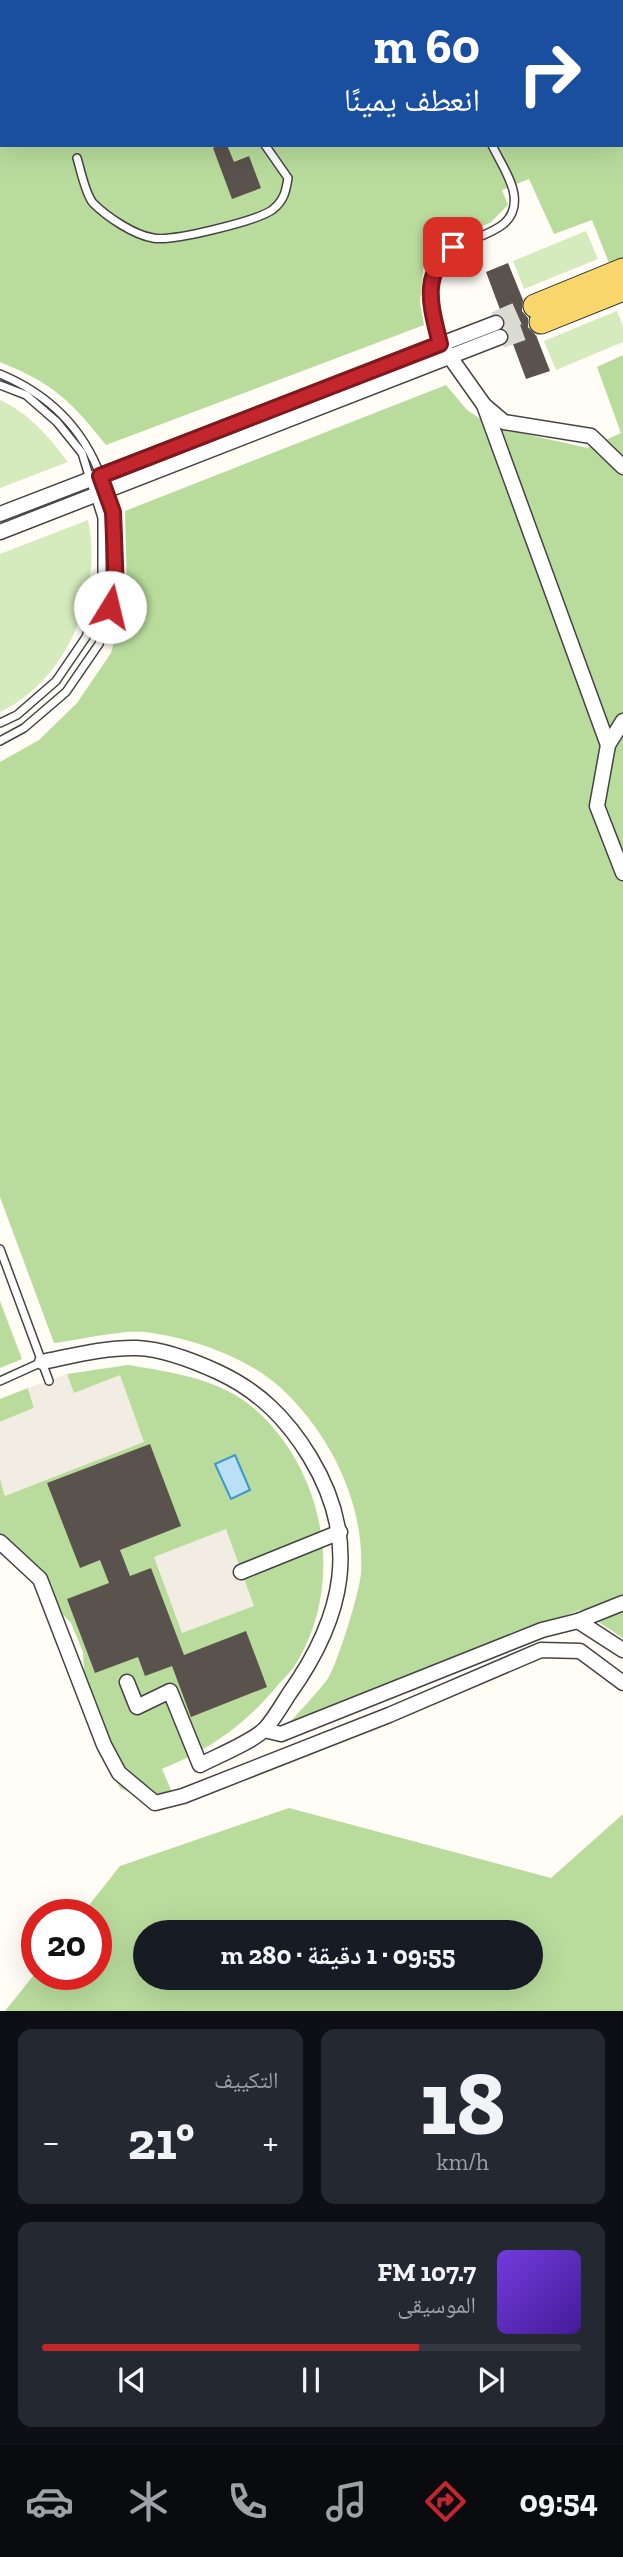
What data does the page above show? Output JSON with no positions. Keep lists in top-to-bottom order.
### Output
{
  "page": {
    "turn": ["60 m", "انعطف يمينًا"],
    "limit": "20",
    "trip": "09:55 · 1 دقيقة · 280 m",
    "tile": [
      ["18", "km/h"],
      "التكييف"
    ],
    "heat": ["−", "21°", "+"],
    "song": ["107.7 FM", "الموسيقى"],
    "tabs": "09:54"
  }
}
